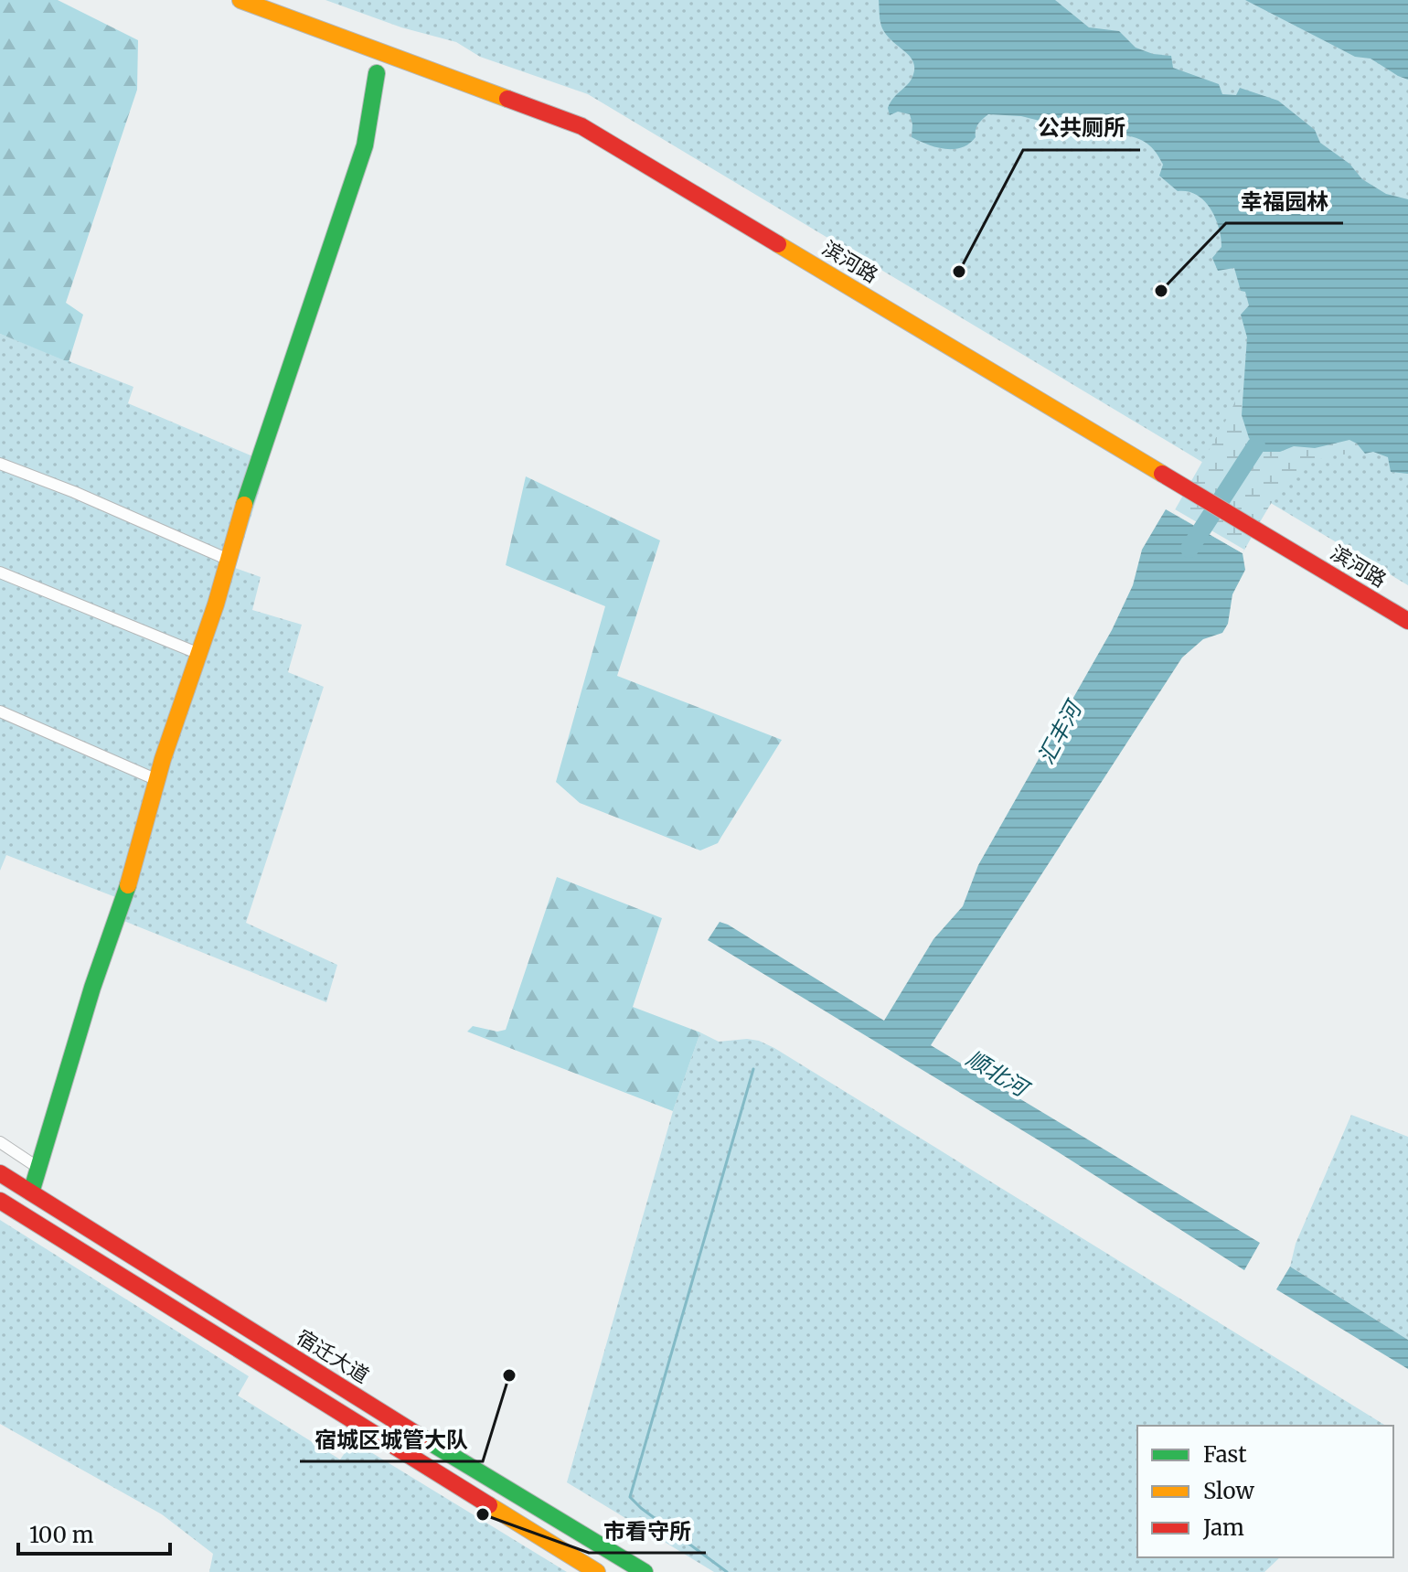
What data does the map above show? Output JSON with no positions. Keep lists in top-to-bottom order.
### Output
{
  "streets": {
    "main road": ["滨河路", "宿迁大道"]
  },
  "water": ["汇丰河", "顺北河"],
  "places": [
    "公共厕所",
    "幸福园林",
    "宿城区城管大队",
    "市看守所"
  ],
  "legend": ["Fast", "Slow", "Jam"],
  "scale_bar": "100 m"
}
